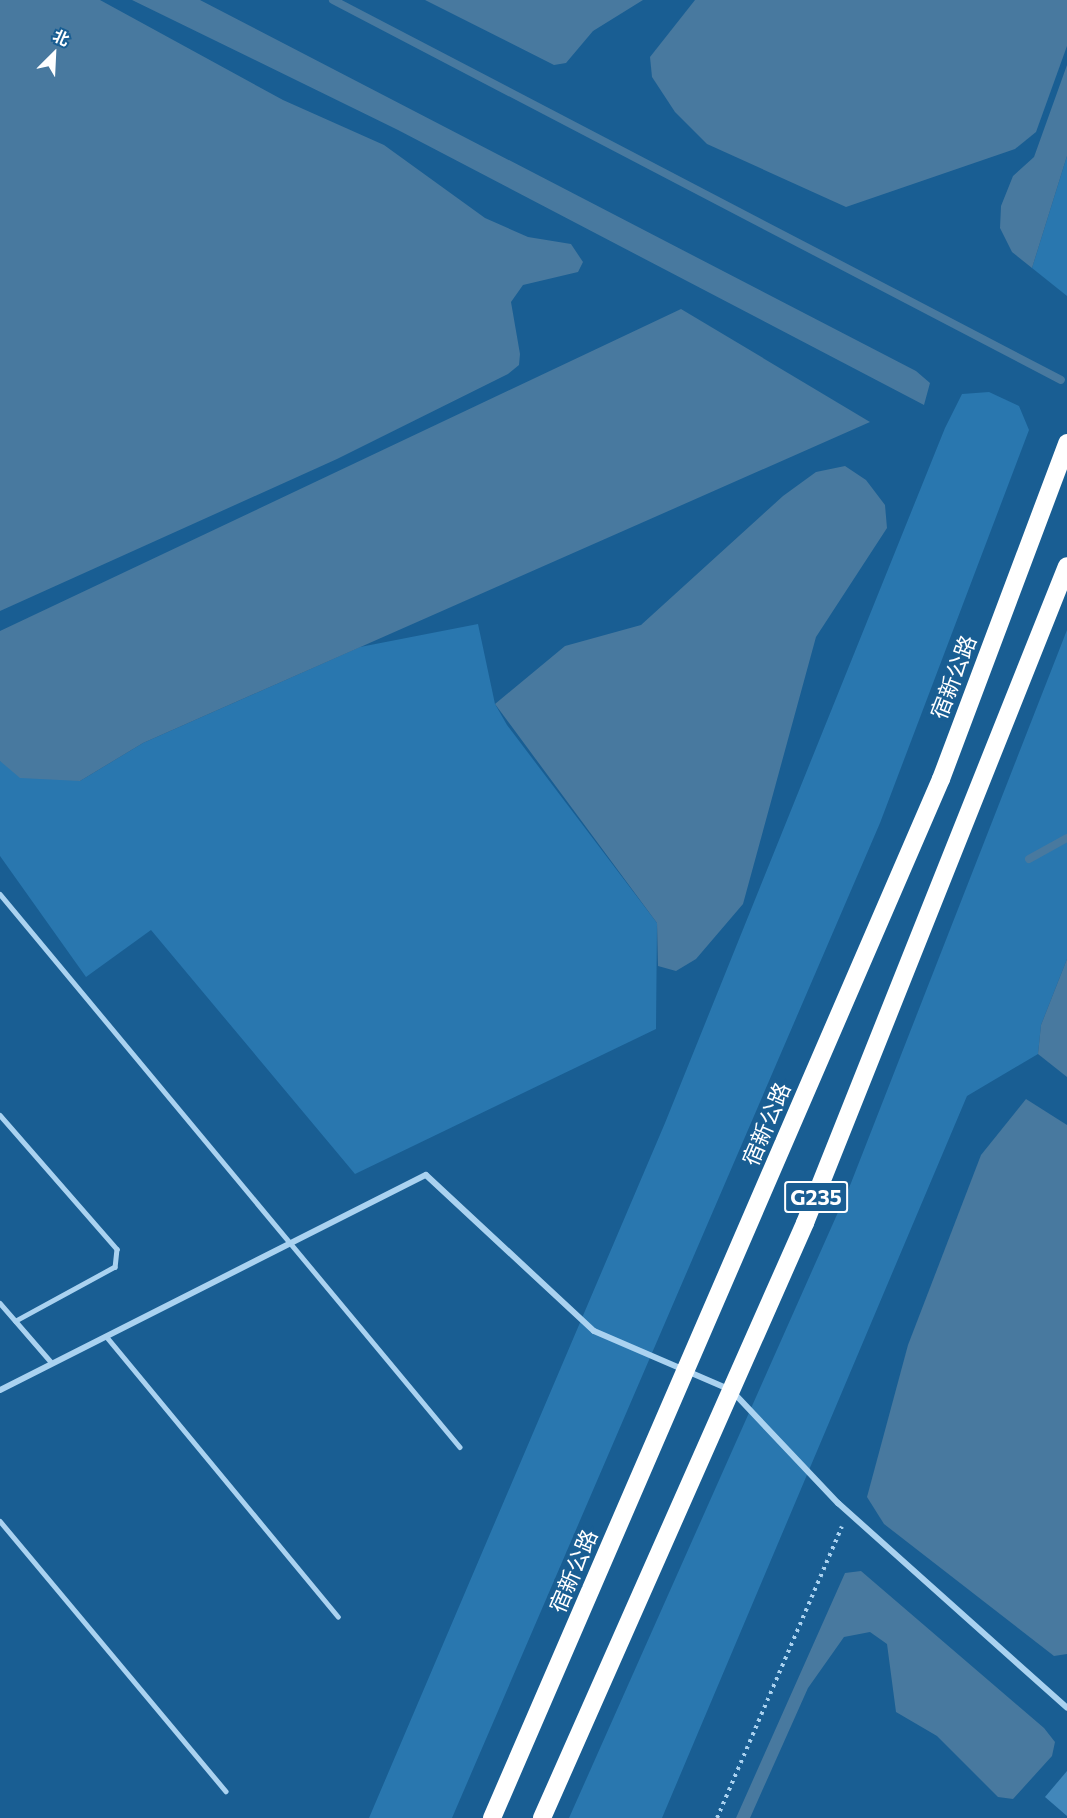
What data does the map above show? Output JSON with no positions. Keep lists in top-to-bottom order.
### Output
{
  "streets": {
    "highway": ["宿新公路", "G235"]
  },
  "north": "top right"
}
